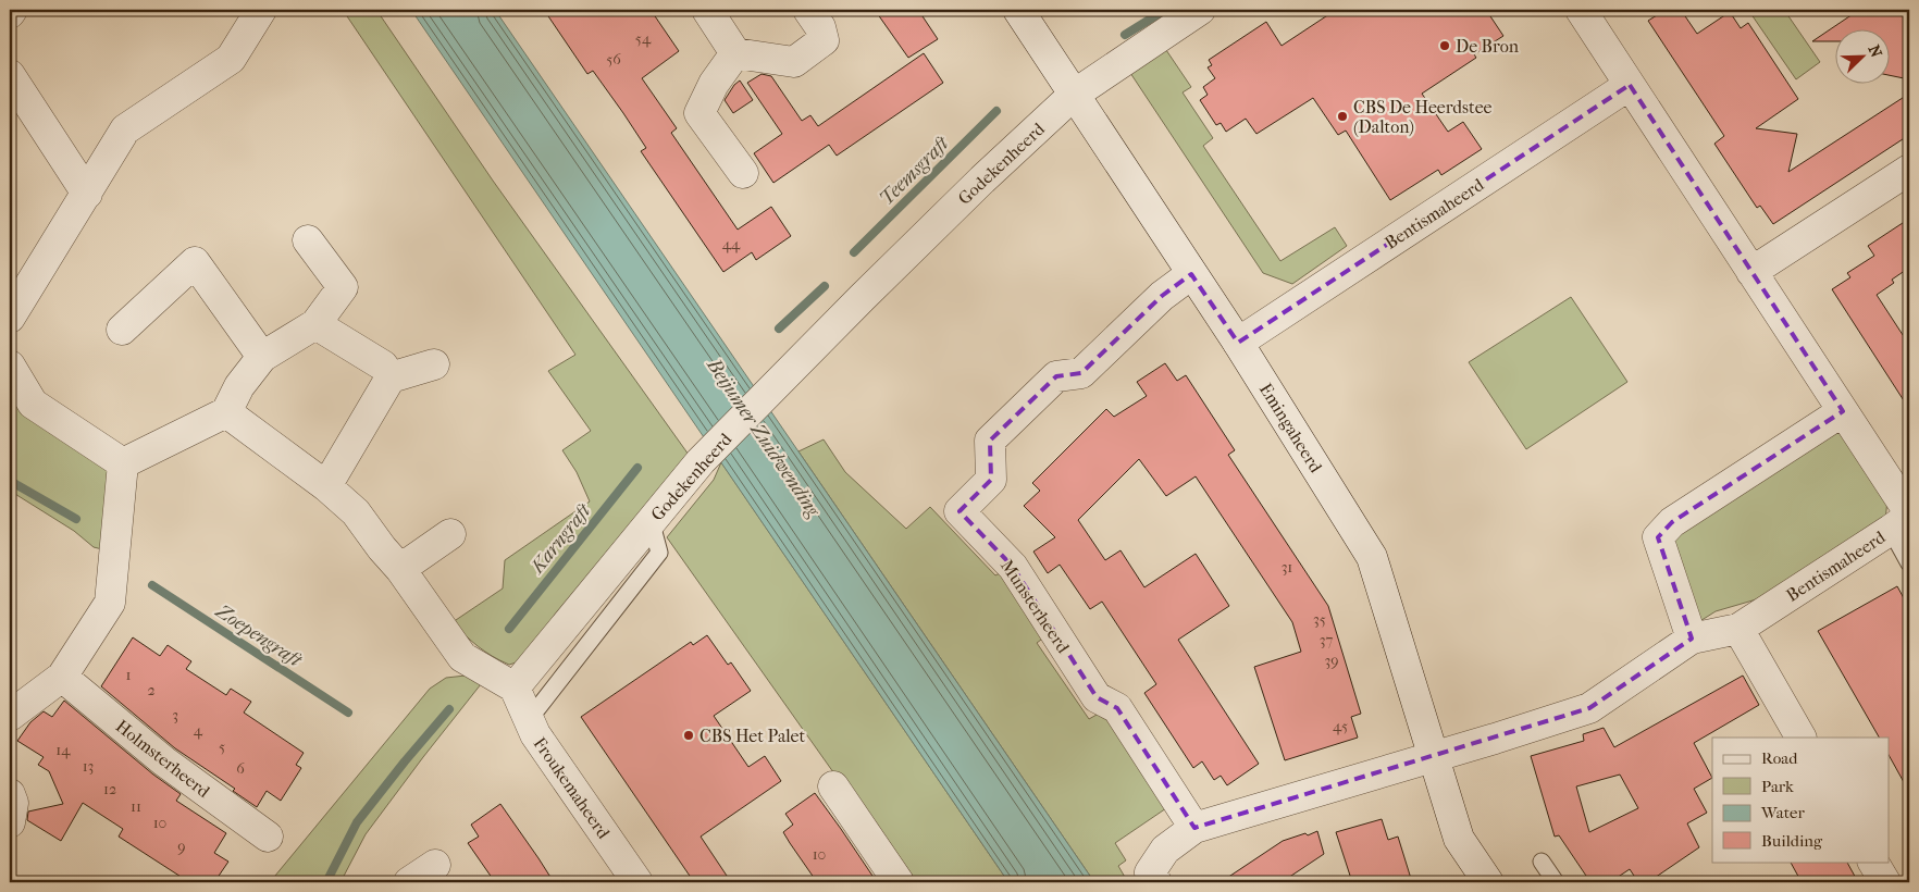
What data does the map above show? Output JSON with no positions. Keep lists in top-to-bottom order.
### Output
{
  "streets": {
    "street": [
      "Godekenheerd",
      "Bentismaheerd",
      "Emingaheerd",
      "Munsterheerd",
      "Holmsterheerd",
      "Froukemaheerd"
    ]
  },
  "crossings": [
    ["Godekenheerd", "Emingaheerd"],
    ["Godekenheerd", "Froukemaheerd"],
    ["Bentismaheerd", "Emingaheerd"],
    ["Emingaheerd", "Munsterheerd"]
  ],
  "water": [
    "Teemsgraft",
    "Beijumer Zuidwending",
    "Karngraft",
    "Zoepengraft"
  ],
  "places": ["De Bron", "CBS De Heerdstee (Dalton)", "CBS Het Palet"],
  "house_numbers": [
    "54",
    "56",
    "44",
    "31",
    "35",
    "37",
    "39",
    "1",
    "2",
    "3",
    "45",
    "4",
    "5",
    "14",
    "13",
    "6",
    "12",
    "11",
    "10",
    "9",
    "10"
  ],
  "legend": [
    "Road",
    "Park",
    "Water",
    "Building"
  ],
  "north": "top right"
}
